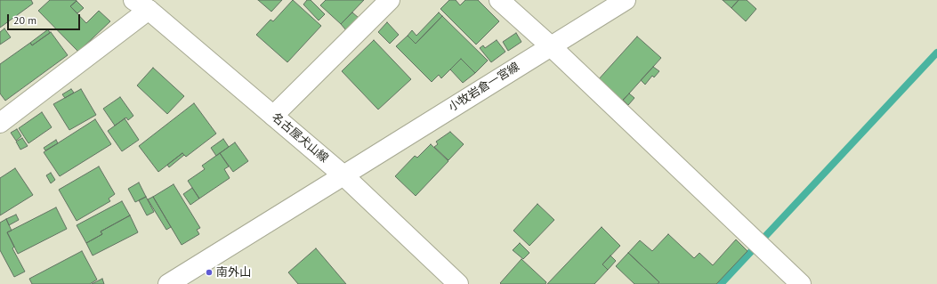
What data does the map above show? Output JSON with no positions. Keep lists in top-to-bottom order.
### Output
{
  "streets": {
    "street": ["小牧岩倉一宮線", "名古屋犬山線"]
  },
  "crossings": [
    ["小牧岩倉一宮線", "名古屋犬山線"]
  ],
  "places": ["南外山"],
  "scale_bar": "20 m"
}
